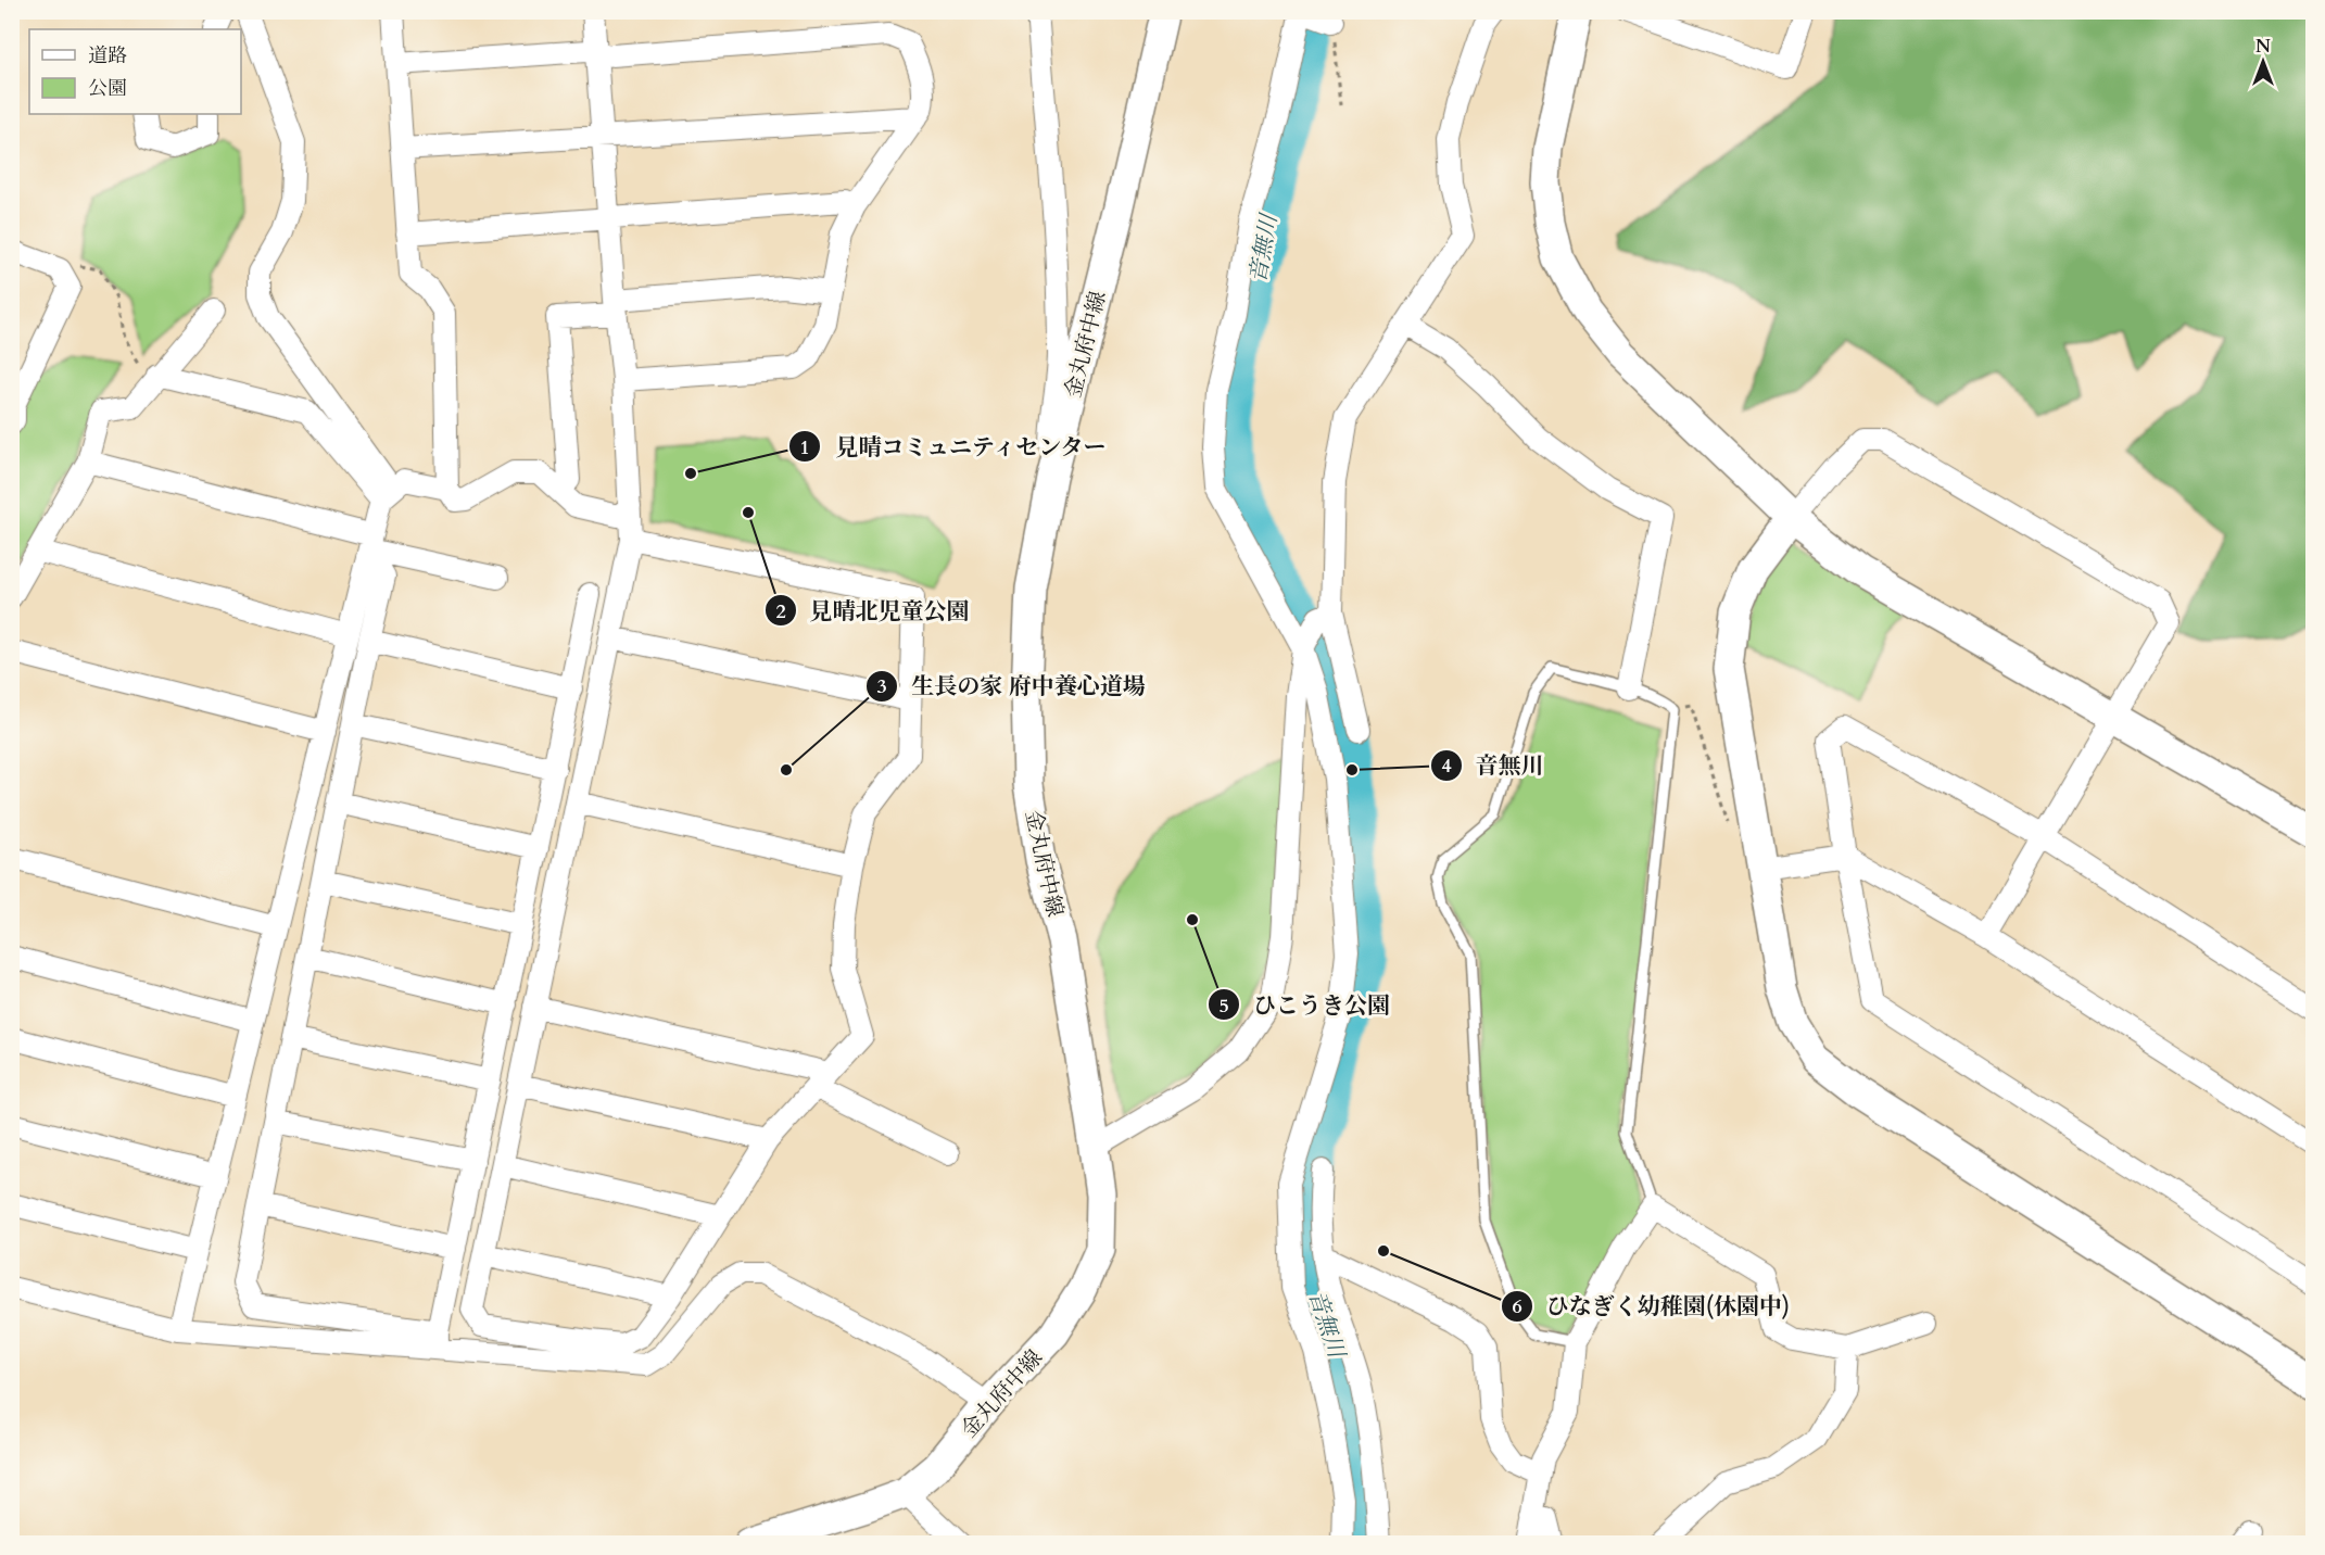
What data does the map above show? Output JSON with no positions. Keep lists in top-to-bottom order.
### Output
{
  "streets": {
    "street": ["金丸府中線"]
  },
  "water": ["音無川"],
  "places": [
    "見晴コミュニティセンター",
    "見晴北児童公園",
    "生長の家 府中養心道場",
    "音無川",
    "ひこうき公園",
    "ひなぎく幼稚園(休園中)"
  ],
  "legend": ["道路", "公園"],
  "north": "top"
}
